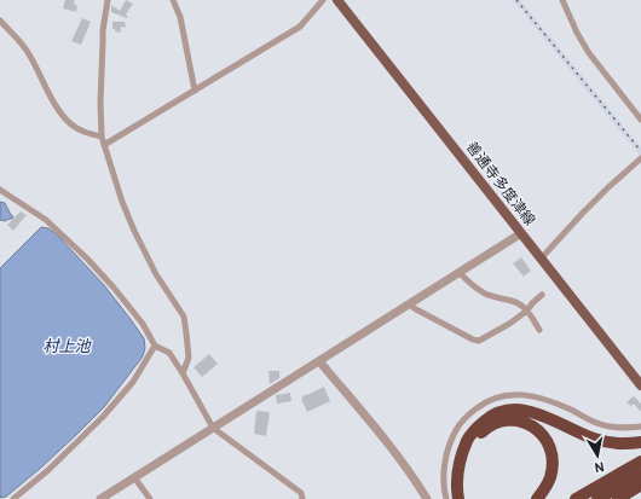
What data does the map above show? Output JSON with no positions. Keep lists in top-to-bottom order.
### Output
{
  "streets": {
    "main road": ["善通寺多度津線"]
  },
  "water": ["村上池"],
  "north": "bottom"
}
